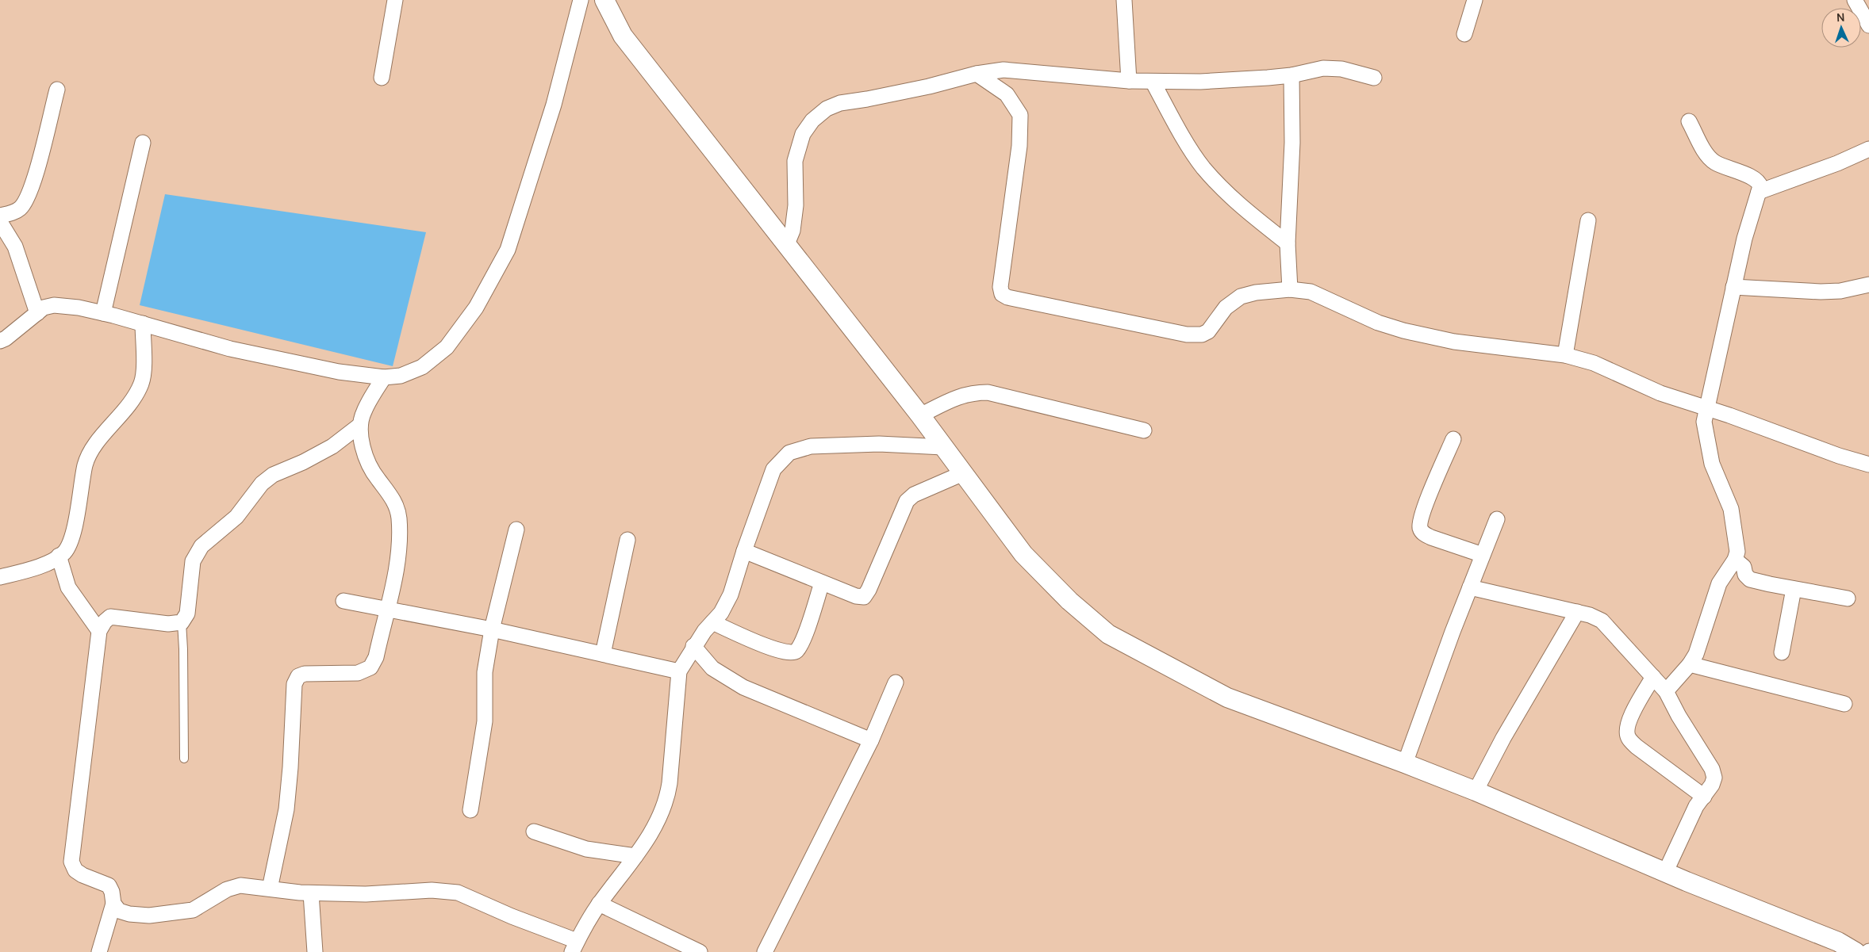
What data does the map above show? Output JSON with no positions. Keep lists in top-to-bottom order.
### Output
{
  "north": "top"
}
